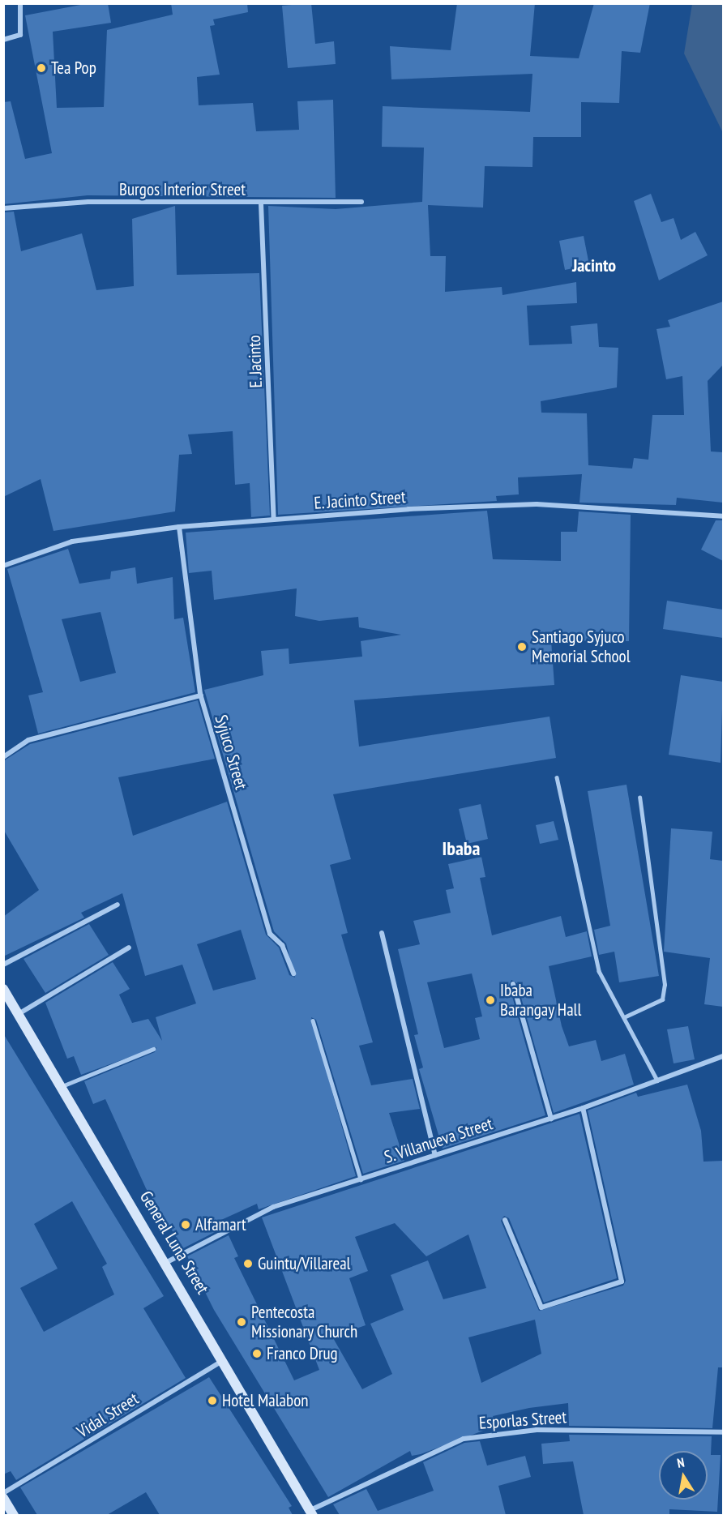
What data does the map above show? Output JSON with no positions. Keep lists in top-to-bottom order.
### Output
{
  "streets": {
    "main road": ["General Luna Street"],
    "street": [
      "Burgos Interior Street",
      "E. Jacinto",
      "E. Jacinto Street",
      "Syjuco Street",
      "S. Villanueva Street",
      "Vidal Street",
      "Esporlas Street"
    ]
  },
  "crossings": [
    ["Burgos Interior Street", "E. Jacinto"],
    ["E. Jacinto", "E. Jacinto Street"],
    ["E. Jacinto Street", "Syjuco Street"],
    ["S. Villanueva Street", "General Luna Street"],
    ["General Luna Street", "Vidal Street"],
    ["General Luna Street", "Esporlas Street"]
  ],
  "districts": ["Jacinto", "Ibaba"],
  "places": [
    "Tea Pop",
    "Santiago Syjuco Memorial School",
    "Ibaba Barangay Hall",
    "Alfamart",
    "Guintu/Villareal",
    "Pentecosta Missionary Church",
    "Franco Drug",
    "Hotel Malabon"
  ],
  "north": "top"
}
